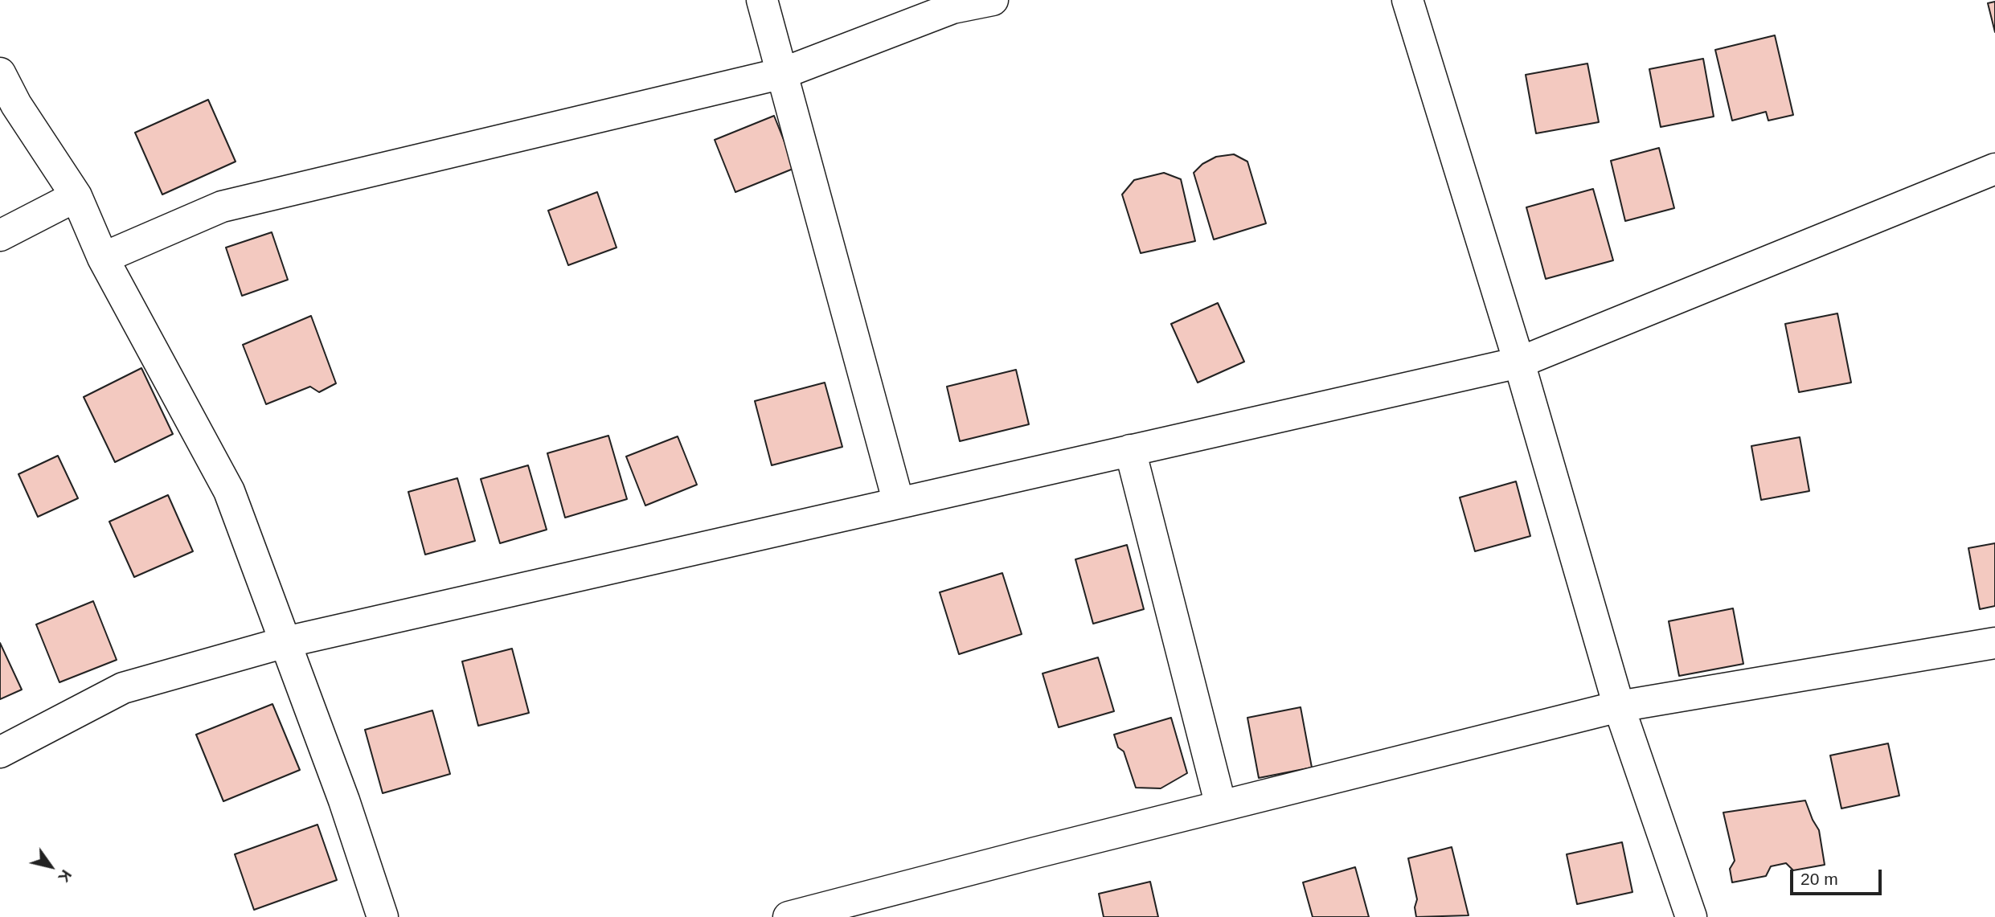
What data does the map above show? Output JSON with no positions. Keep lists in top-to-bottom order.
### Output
{
  "scale_bar": "20 m",
  "north": "bottom right"
}
